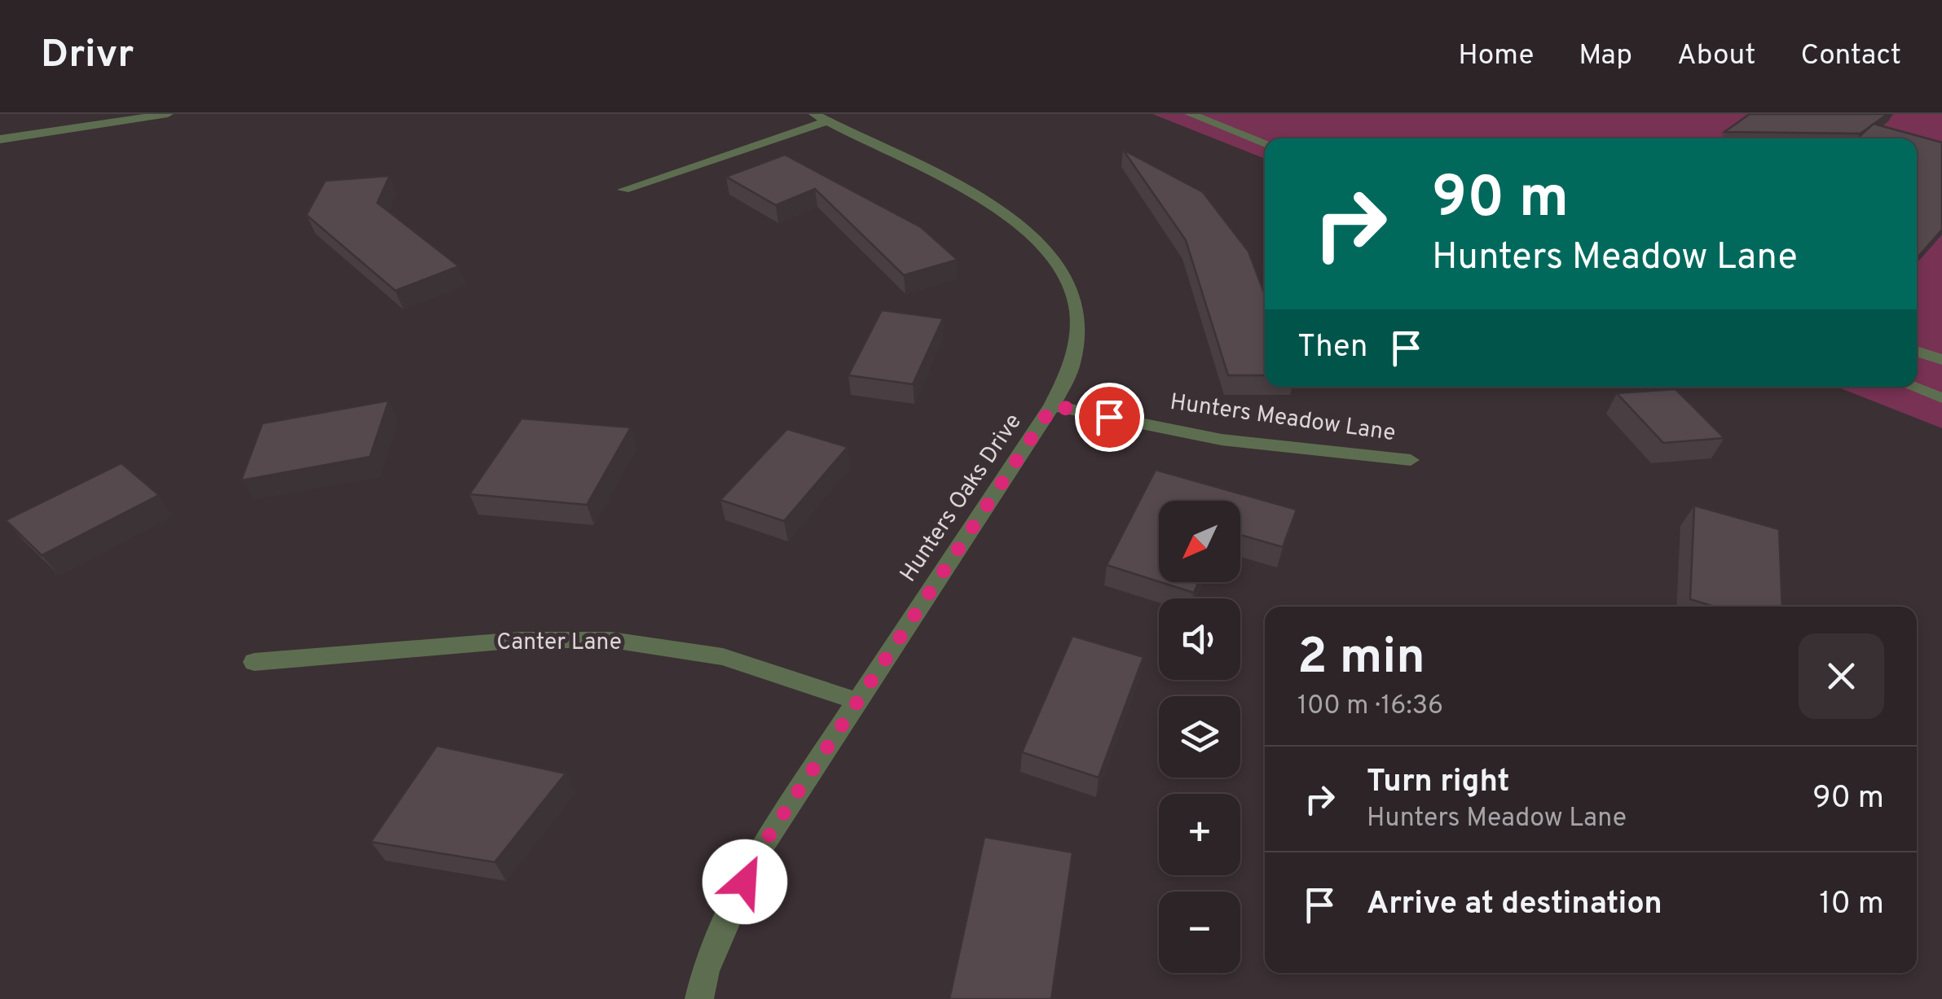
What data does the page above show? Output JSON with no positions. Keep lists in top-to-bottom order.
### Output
{
  "streets": {
    "street": ["Hunters Meadow Lane", "Hunters Oaks Drive", "Canter Lane"]
  },
  "crossings": [
    ["Hunters Meadow Lane", "Hunters Oaks Drive"],
    ["Hunters Oaks Drive", "Canter Lane"]
  ],
  "north": "bottom left",
  "page": {
    "header": "Drivr",
    "nav": [
      "Home",
      "Map",
      "About",
      "Contact"
    ],
    "turn": ["90 m", "Hunters Meadow Lane"],
    "then": "Then",
    "map_buttons": ["+", "−"],
    "heading": ["2 min", "100 m · 16:36"],
    "list": [
      {
        "name": "Turn right",
        "note": "Hunters Meadow Lane",
        "value": "90 m"
      },
      {
        "name": "Arrive at destination",
        "value": "10 m"
      }
    ]
  }
}
